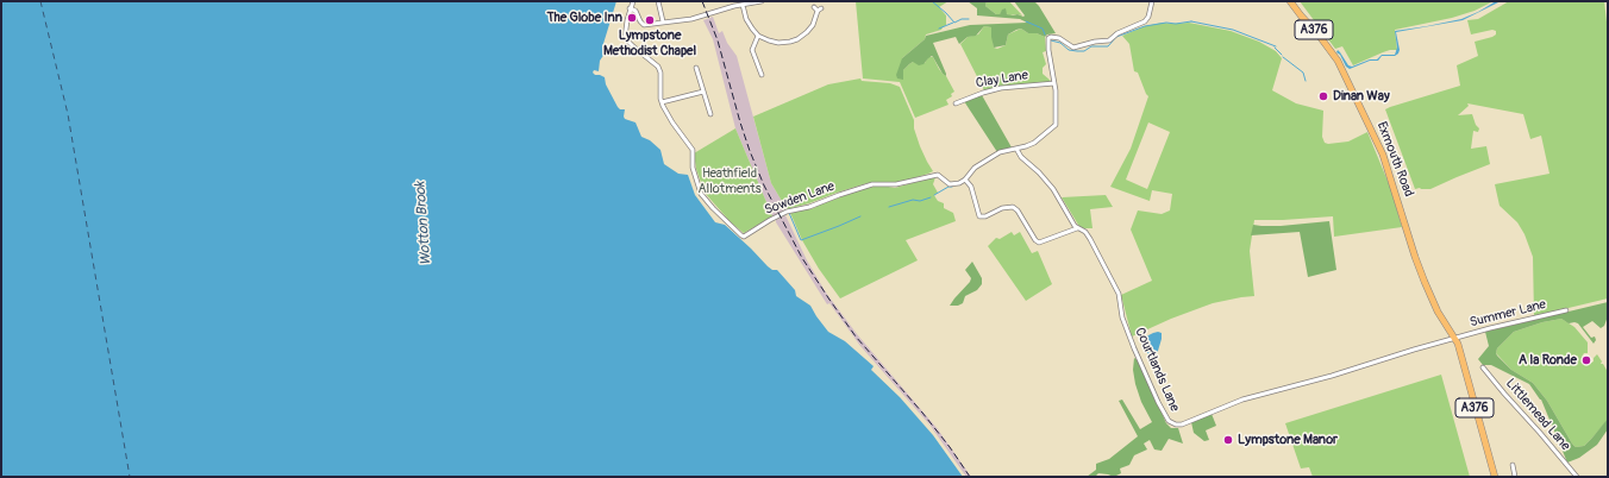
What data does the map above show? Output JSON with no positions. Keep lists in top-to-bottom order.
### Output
{
  "streets": {
    "highway": ["A376", "Exmouth Road"],
    "street": [
      "Clay Lane",
      "Sowden Lane",
      "Summer Lane",
      "Courtlands Lane",
      "Littlemead Lane"
    ]
  },
  "crossings": [
    ["A376", "Exmouth Road"],
    ["A376", "Summer Lane"],
    ["A376", "Courtlands Lane"],
    ["Exmouth Road", "Summer Lane"],
    ["Exmouth Road", "Courtlands Lane"],
    ["Summer Lane", "Courtlands Lane"]
  ],
  "water": ["Wotton Brook"],
  "parks": ["Heathfield Allotments"],
  "places": [
    "The Globe Inn",
    "Lympstone Methodist Chapel",
    "Dinan Way",
    "A la Ronde",
    "Lympstone Manor"
  ]
}
